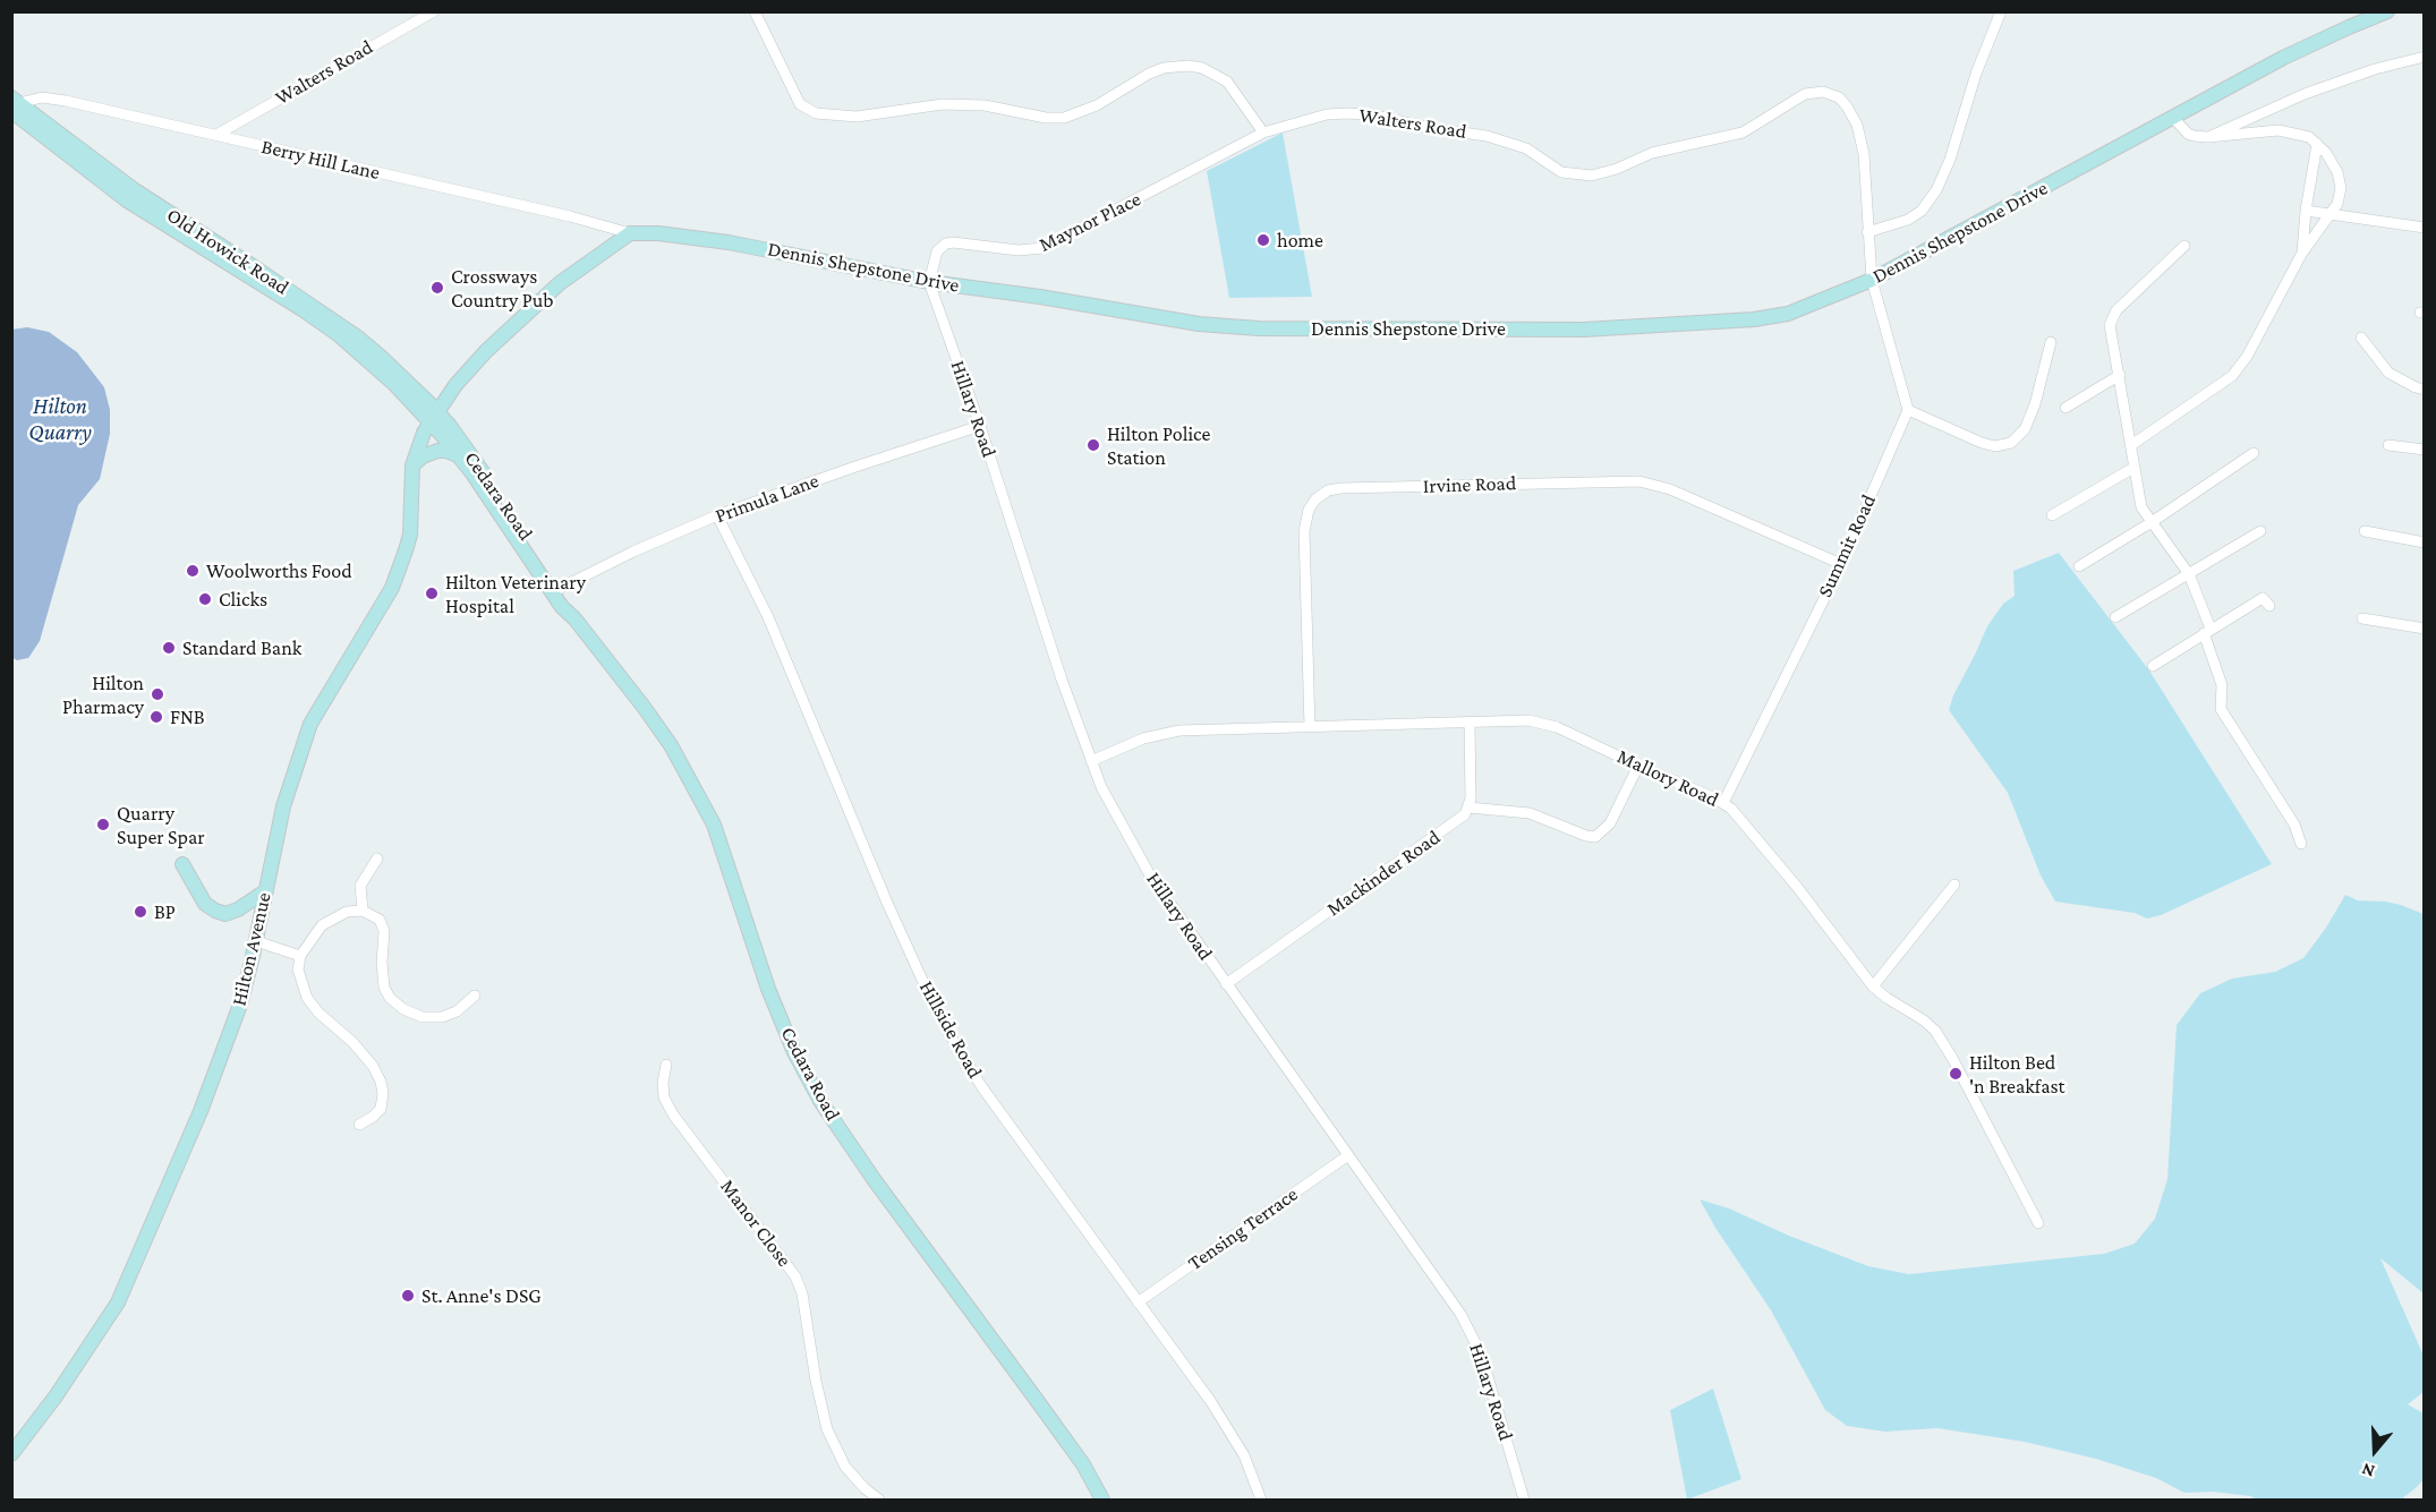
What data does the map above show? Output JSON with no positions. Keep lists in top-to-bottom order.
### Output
{
  "streets": {
    "street": [
      "Walters Road",
      "Berry Hill Lane",
      "Maynor Place",
      "Dennis Shepstone Drive",
      "Old Howick Road",
      "Hillary Road",
      "Irvine Road",
      "Cedara Road",
      "Primula Lane",
      "Summit Road",
      "Mallory Road",
      "Mackinder Road",
      "Hilton Avenue",
      "Hillside Road",
      "Manor Close",
      "Tensing Terrace"
    ]
  },
  "crossings": [
    ["Walters Road", "Berry Hill Lane"],
    ["Walters Road", "Maynor Place"],
    ["Walters Road", "Dennis Shepstone Drive"],
    ["Berry Hill Lane", "Dennis Shepstone Drive"],
    ["Berry Hill Lane", "Old Howick Road"],
    ["Maynor Place", "Dennis Shepstone Drive"],
    ["Maynor Place", "Hillary Road"],
    ["Dennis Shepstone Drive", "Hillary Road"],
    ["Old Howick Road", "Cedara Road"],
    ["Old Howick Road", "Hilton Avenue"],
    ["Hillary Road", "Primula Lane"],
    ["Hillary Road", "Mallory Road"],
    ["Hillary Road", "Mackinder Road"],
    ["Hillary Road", "Tensing Terrace"],
    ["Irvine Road", "Summit Road"],
    ["Irvine Road", "Mallory Road"],
    ["Cedara Road", "Primula Lane"],
    ["Cedara Road", "Hilton Avenue"],
    ["Primula Lane", "Hillside Road"],
    ["Summit Road", "Mallory Road"],
    ["Hillside Road", "Tensing Terrace"]
  ],
  "water": ["Hilton Quarry"],
  "places": [
    "home",
    "Crossways Country Pub",
    "Hilton Police Station",
    "Woolworths Food",
    "Hilton Veterinary Hospital",
    "Clicks",
    "Standard Bank",
    "Hilton Pharmacy",
    "FNB",
    "Quarry Super Spar",
    "BP",
    "Hilton Bed 'n Breakfast",
    "St. Anne's DSG"
  ],
  "north": "bottom"
}
